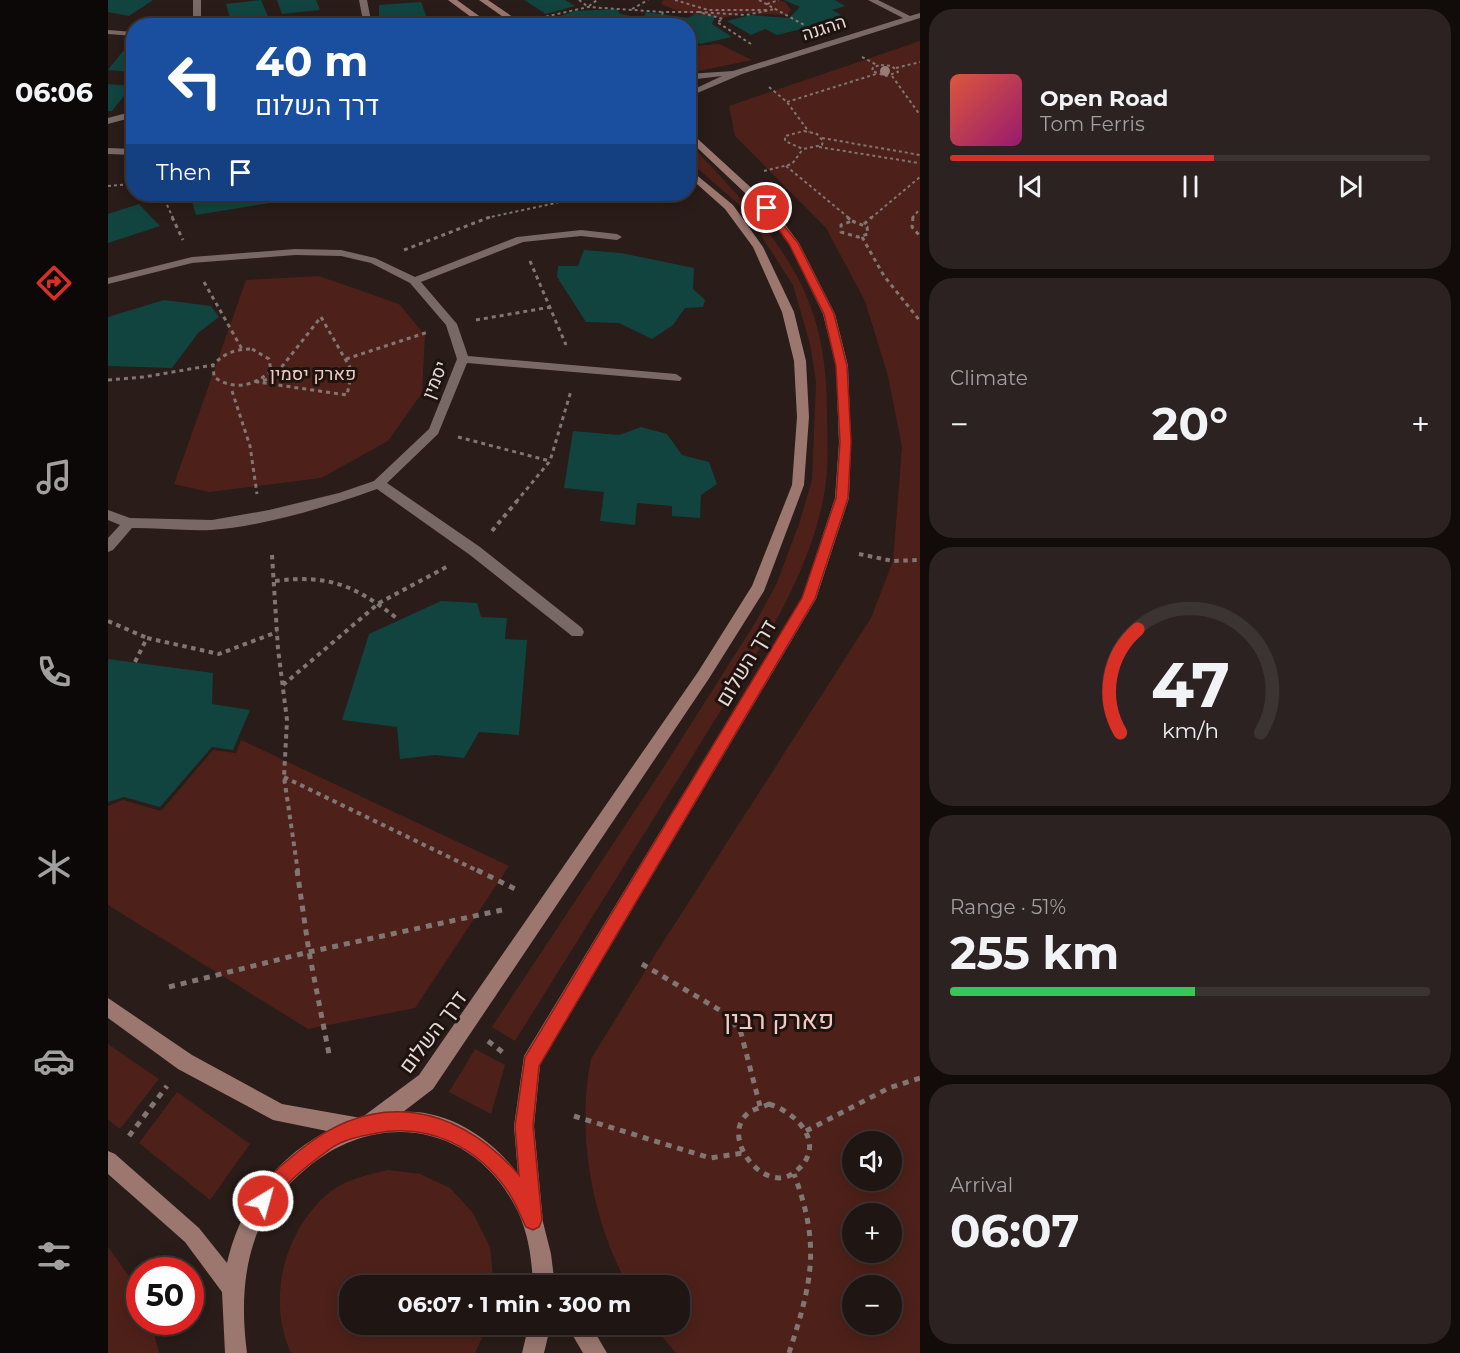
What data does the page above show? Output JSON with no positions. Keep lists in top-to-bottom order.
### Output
{
  "streets": {
    "street": ["ההגנה", "יסמין", "דרך השלום"]
  },
  "parks": ["פארק יסמין", "פארק רבין"],
  "page": {
    "tabs": "06:06",
    "turn": ["40 m", "דרך השלום"],
    "song": ["Open Road", "Tom Ferris"],
    "then": "Then",
    "tile": [
      "Climate",
      ["Range · 51%", "255 km"],
      ["Arrival", "06:07"]
    ],
    "heat": ["−", "20°", "+"],
    "map_buttons": ["+", "−"],
    "limit": "50",
    "trip": "06:07 · 1 min · 300 m",
    "gauge": ["47", "km/h"]
  }
}
